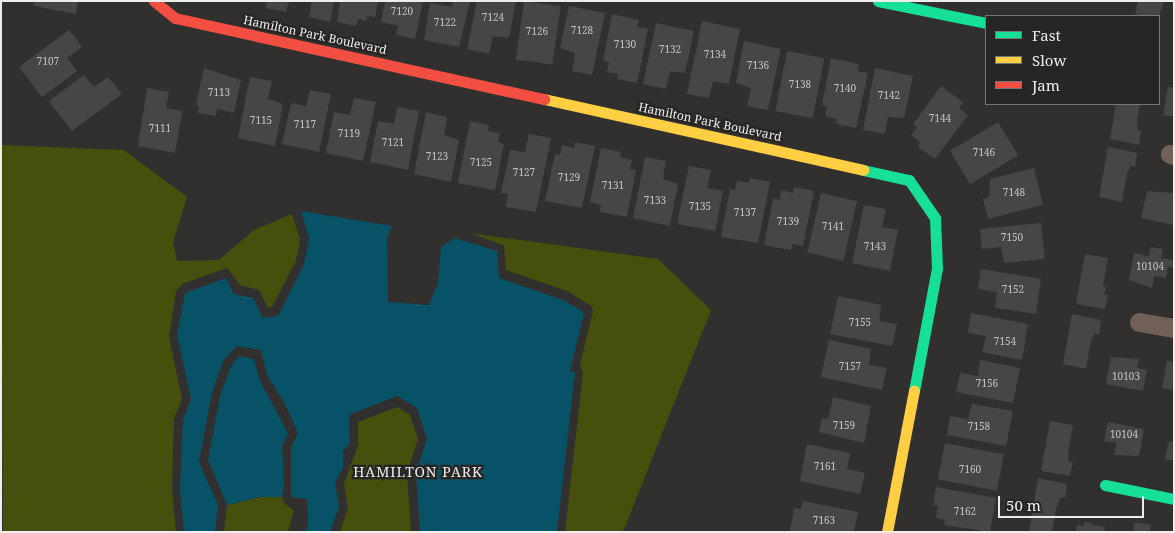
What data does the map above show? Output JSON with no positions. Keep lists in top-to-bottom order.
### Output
{
  "streets": {
    "street": ["Hamilton Park Boulevard"]
  },
  "districts": ["HAMILTON PARK"],
  "house_numbers": [
    "7120",
    "7124",
    "7122",
    "7128",
    "7126",
    "7130",
    "7132",
    "7134",
    "7107",
    "7136",
    "7138",
    "7140",
    "7113",
    "7142",
    "7144",
    "7115",
    "7117",
    "7111",
    "7119",
    "7121",
    "7146",
    "7123",
    "7125",
    "7127",
    "7129",
    "7131",
    "7148",
    "7133",
    "7135",
    "7137",
    "7139",
    "7141",
    "7150",
    "7143",
    "10104",
    "7152",
    "7155",
    "7154",
    "7157",
    "10103",
    "7156",
    "7159",
    "7158",
    "10104",
    "7161",
    "7160",
    "7162",
    "7163"
  ],
  "legend": ["Fast", "Slow", "Jam"],
  "scale_bar": "50 m"
}
